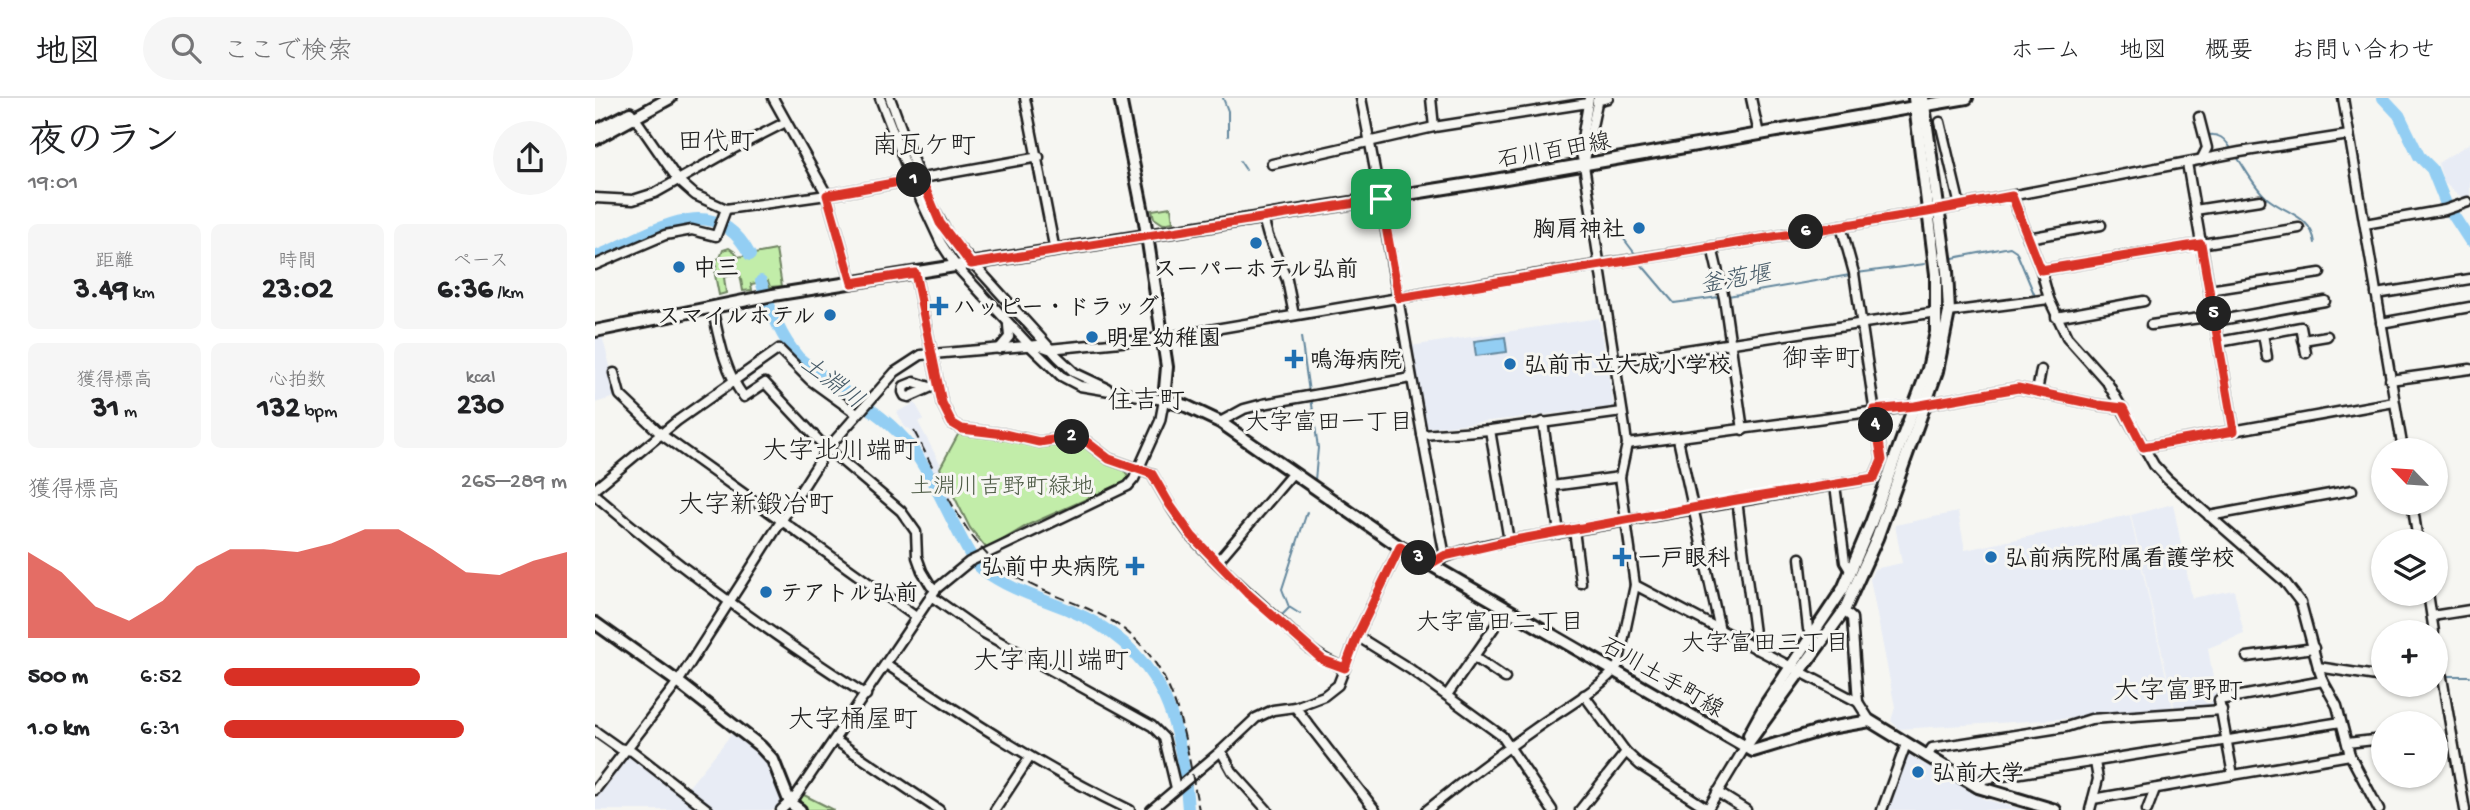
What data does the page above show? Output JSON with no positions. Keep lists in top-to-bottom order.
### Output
{
  "streets": {
    "main road": ["石川百田線", "石川土手町線"]
  },
  "districts": [
    "田代町",
    "南瓦ケ町",
    "御幸町",
    "住吉町",
    "大字富田一丁目",
    "大字北川端町",
    "大字新鍛冶町",
    "大字富田二丁目",
    "大字富田三丁目",
    "大字南川端町",
    "大字富野町",
    "大字桶屋町"
  ],
  "water": ["釜萢堰", "土淵川"],
  "parks": ["土淵川吉野町緑地"],
  "places": {
    "other": [
      "胸肩神社",
      "スーパーホテル弘前",
      "中三",
      "スマイルホテル",
      "明星幼稚園",
      "弘前市立大成小学校",
      "弘前病院附属看護学校",
      "テアトル弘前",
      "弘前大学"
    ],
    "health": [
      "ハッピー・ドラッグ",
      "鳴海病院",
      "一戸眼科",
      "弘前中央病院"
    ]
  },
  "north": "top left",
  "page": {
    "header": "地図",
    "search": "ここで検索",
    "nav": [
      "ホーム",
      "地図",
      "概要",
      "お問い合わせ"
    ],
    "heading": ["夜のラン", "19:01"],
    "pins": [
      "1",
      "6",
      "5",
      "4",
      "2",
      "3"
    ],
    "stats": [
      ["距離", "3.49 km"],
      ["時間", "23:02"],
      ["ペース", "6:36 /km"],
      ["獲得標高", "31 m"],
      ["心拍数", "132 bpm"],
      ["kcal", "230"]
    ],
    "map_buttons": ["+", "−"],
    "chart": ["獲得標高", "265–289 m"],
    "list": [
      {
        "name": "500 m",
        "note": "6:52"
      },
      {
        "name": "1.0 km",
        "note": "6:31"
      }
    ]
  }
}
